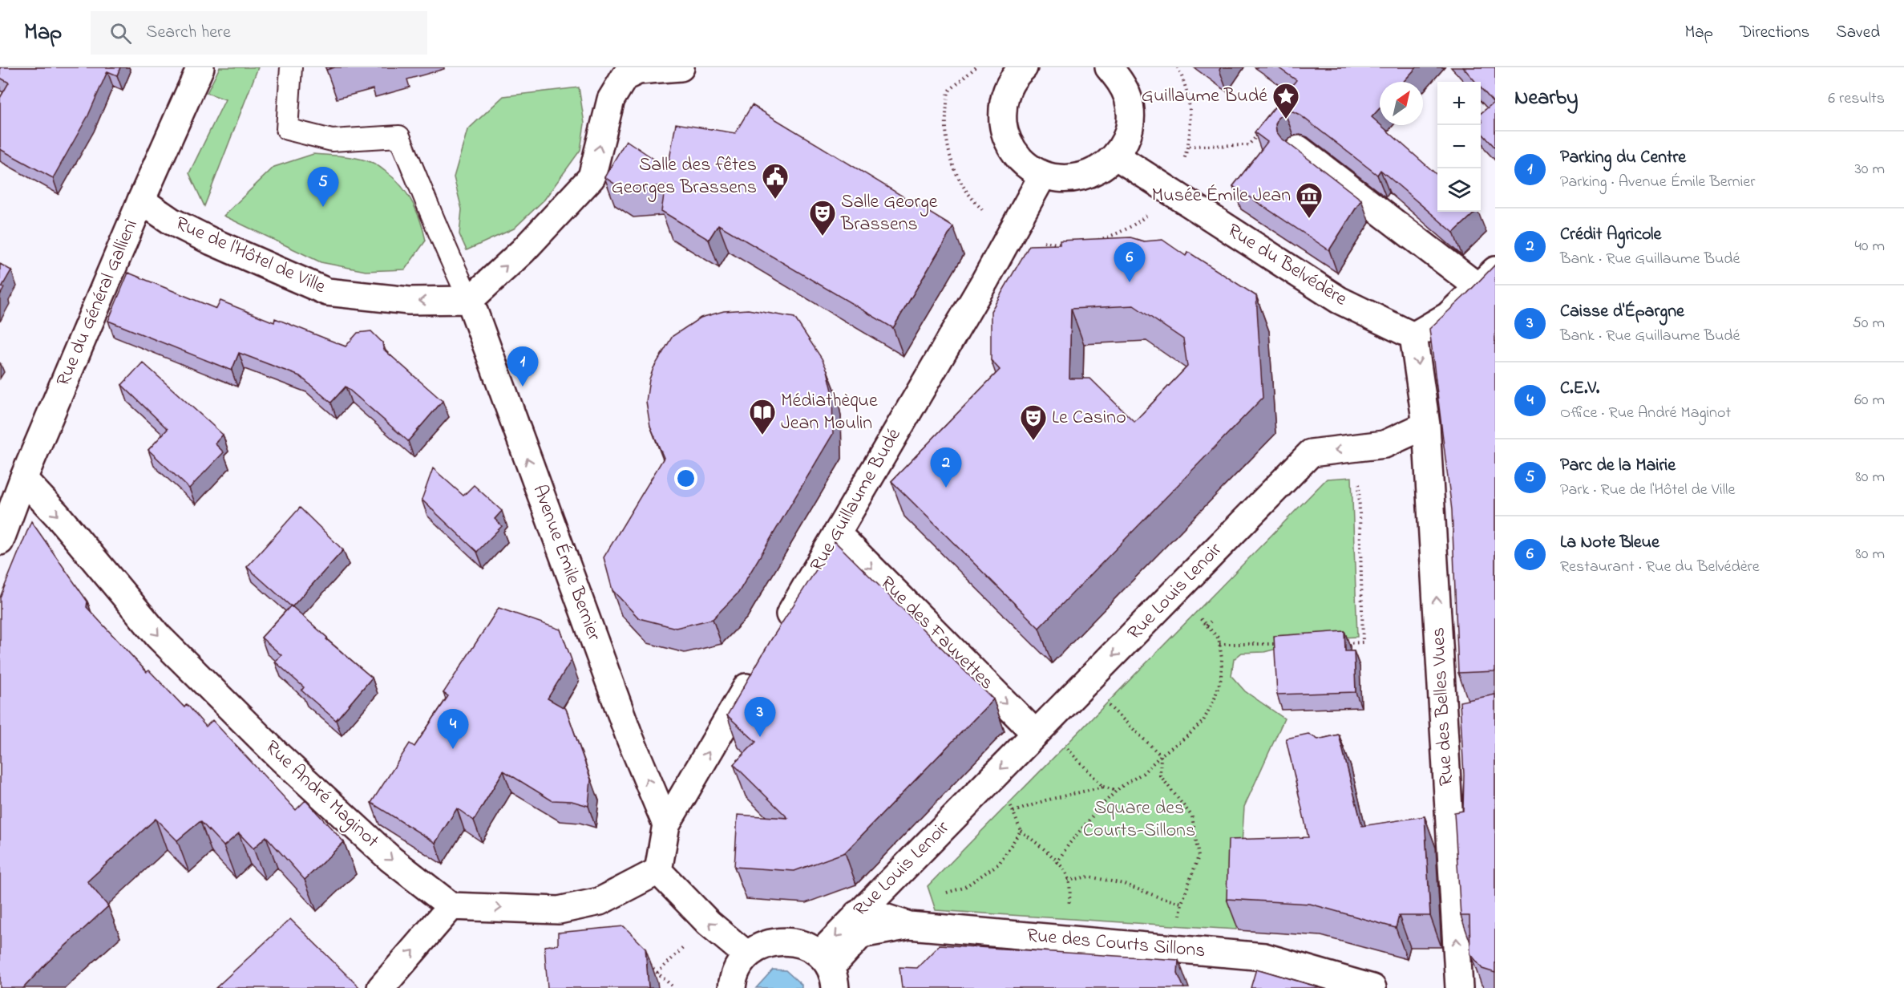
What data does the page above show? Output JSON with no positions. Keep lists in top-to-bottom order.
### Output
{
  "streets": {
    "street": [
      "Rue de l'Hôtel de Ville",
      "Rue du Belvédère",
      "Rue du Général Gallieni",
      "Rue Guillaume Budé",
      "Avenue Émile Bernier",
      "Rue Louis Lenoir",
      "Rue des Fauvettes",
      "Rue des Belles Vues",
      "Rue André Maginot",
      "Rue des Courts Sillons"
    ]
  },
  "crossings": [
    ["Rue de l'Hôtel de Ville", "Rue du Général Gallieni"],
    ["Rue de l'Hôtel de Ville", "Avenue Émile Bernier"],
    ["Rue du Général Gallieni", "Rue André Maginot"],
    ["Rue Guillaume Budé", "Rue des Fauvettes"],
    ["Rue Louis Lenoir", "Rue des Fauvettes"],
    ["Rue Louis Lenoir", "Rue des Belles Vues"],
    ["Rue Louis Lenoir", "Rue des Courts Sillons"]
  ],
  "one_way": [
    "Rue de l'Hôtel de Ville",
    "Avenue Émile Bernier",
    "Rue Louis Lenoir",
    "Rue des Fauvettes",
    "Rue des Belles Vues",
    "Rue André Maginot"
  ],
  "parks": ["Square des Courts-Sillons"],
  "places": {
    "place": ["Guillaume Budé"],
    "public building": ["Salle des fêtes Georges Brassens"],
    "museum": ["Musée Émile Jean"],
    "theatre": ["Salle George Brassens", "Le Casino"],
    "library": ["Médiathèque Jean Moulin"]
  },
  "north": "top right",
  "page": {
    "header": "Map",
    "search": "Search here",
    "nav": ["Map", "Directions", "Saved"],
    "heading": ["Nearby", "6 results"],
    "map_buttons": ["+", "−"],
    "list": [
      {
        "mark": "1",
        "name": "Parking du Centre",
        "note": "Parking · Avenue Émile Bernier",
        "value": "30 m"
      },
      {
        "mark": "2",
        "name": "Crédit Agricole",
        "note": "Bank · Rue Guillaume Budé",
        "value": "40 m"
      },
      {
        "mark": "3",
        "name": "Caisse d'Épargne",
        "note": "Bank · Rue Guillaume Budé",
        "value": "50 m"
      },
      {
        "mark": "4",
        "name": "C.E.V.",
        "note": "Office · Rue André Maginot",
        "value": "60 m"
      },
      {
        "mark": "5",
        "name": "Parc de la Mairie",
        "note": "Park · Rue de l'Hôtel de Ville",
        "value": "80 m"
      },
      {
        "mark": "6",
        "name": "La Note Bleue",
        "note": "Restaurant · Rue du Belvédère",
        "value": "80 m"
      }
    ],
    "pins": [
      "5",
      "6",
      "1",
      "2",
      "3",
      "4"
    ]
  }
}
